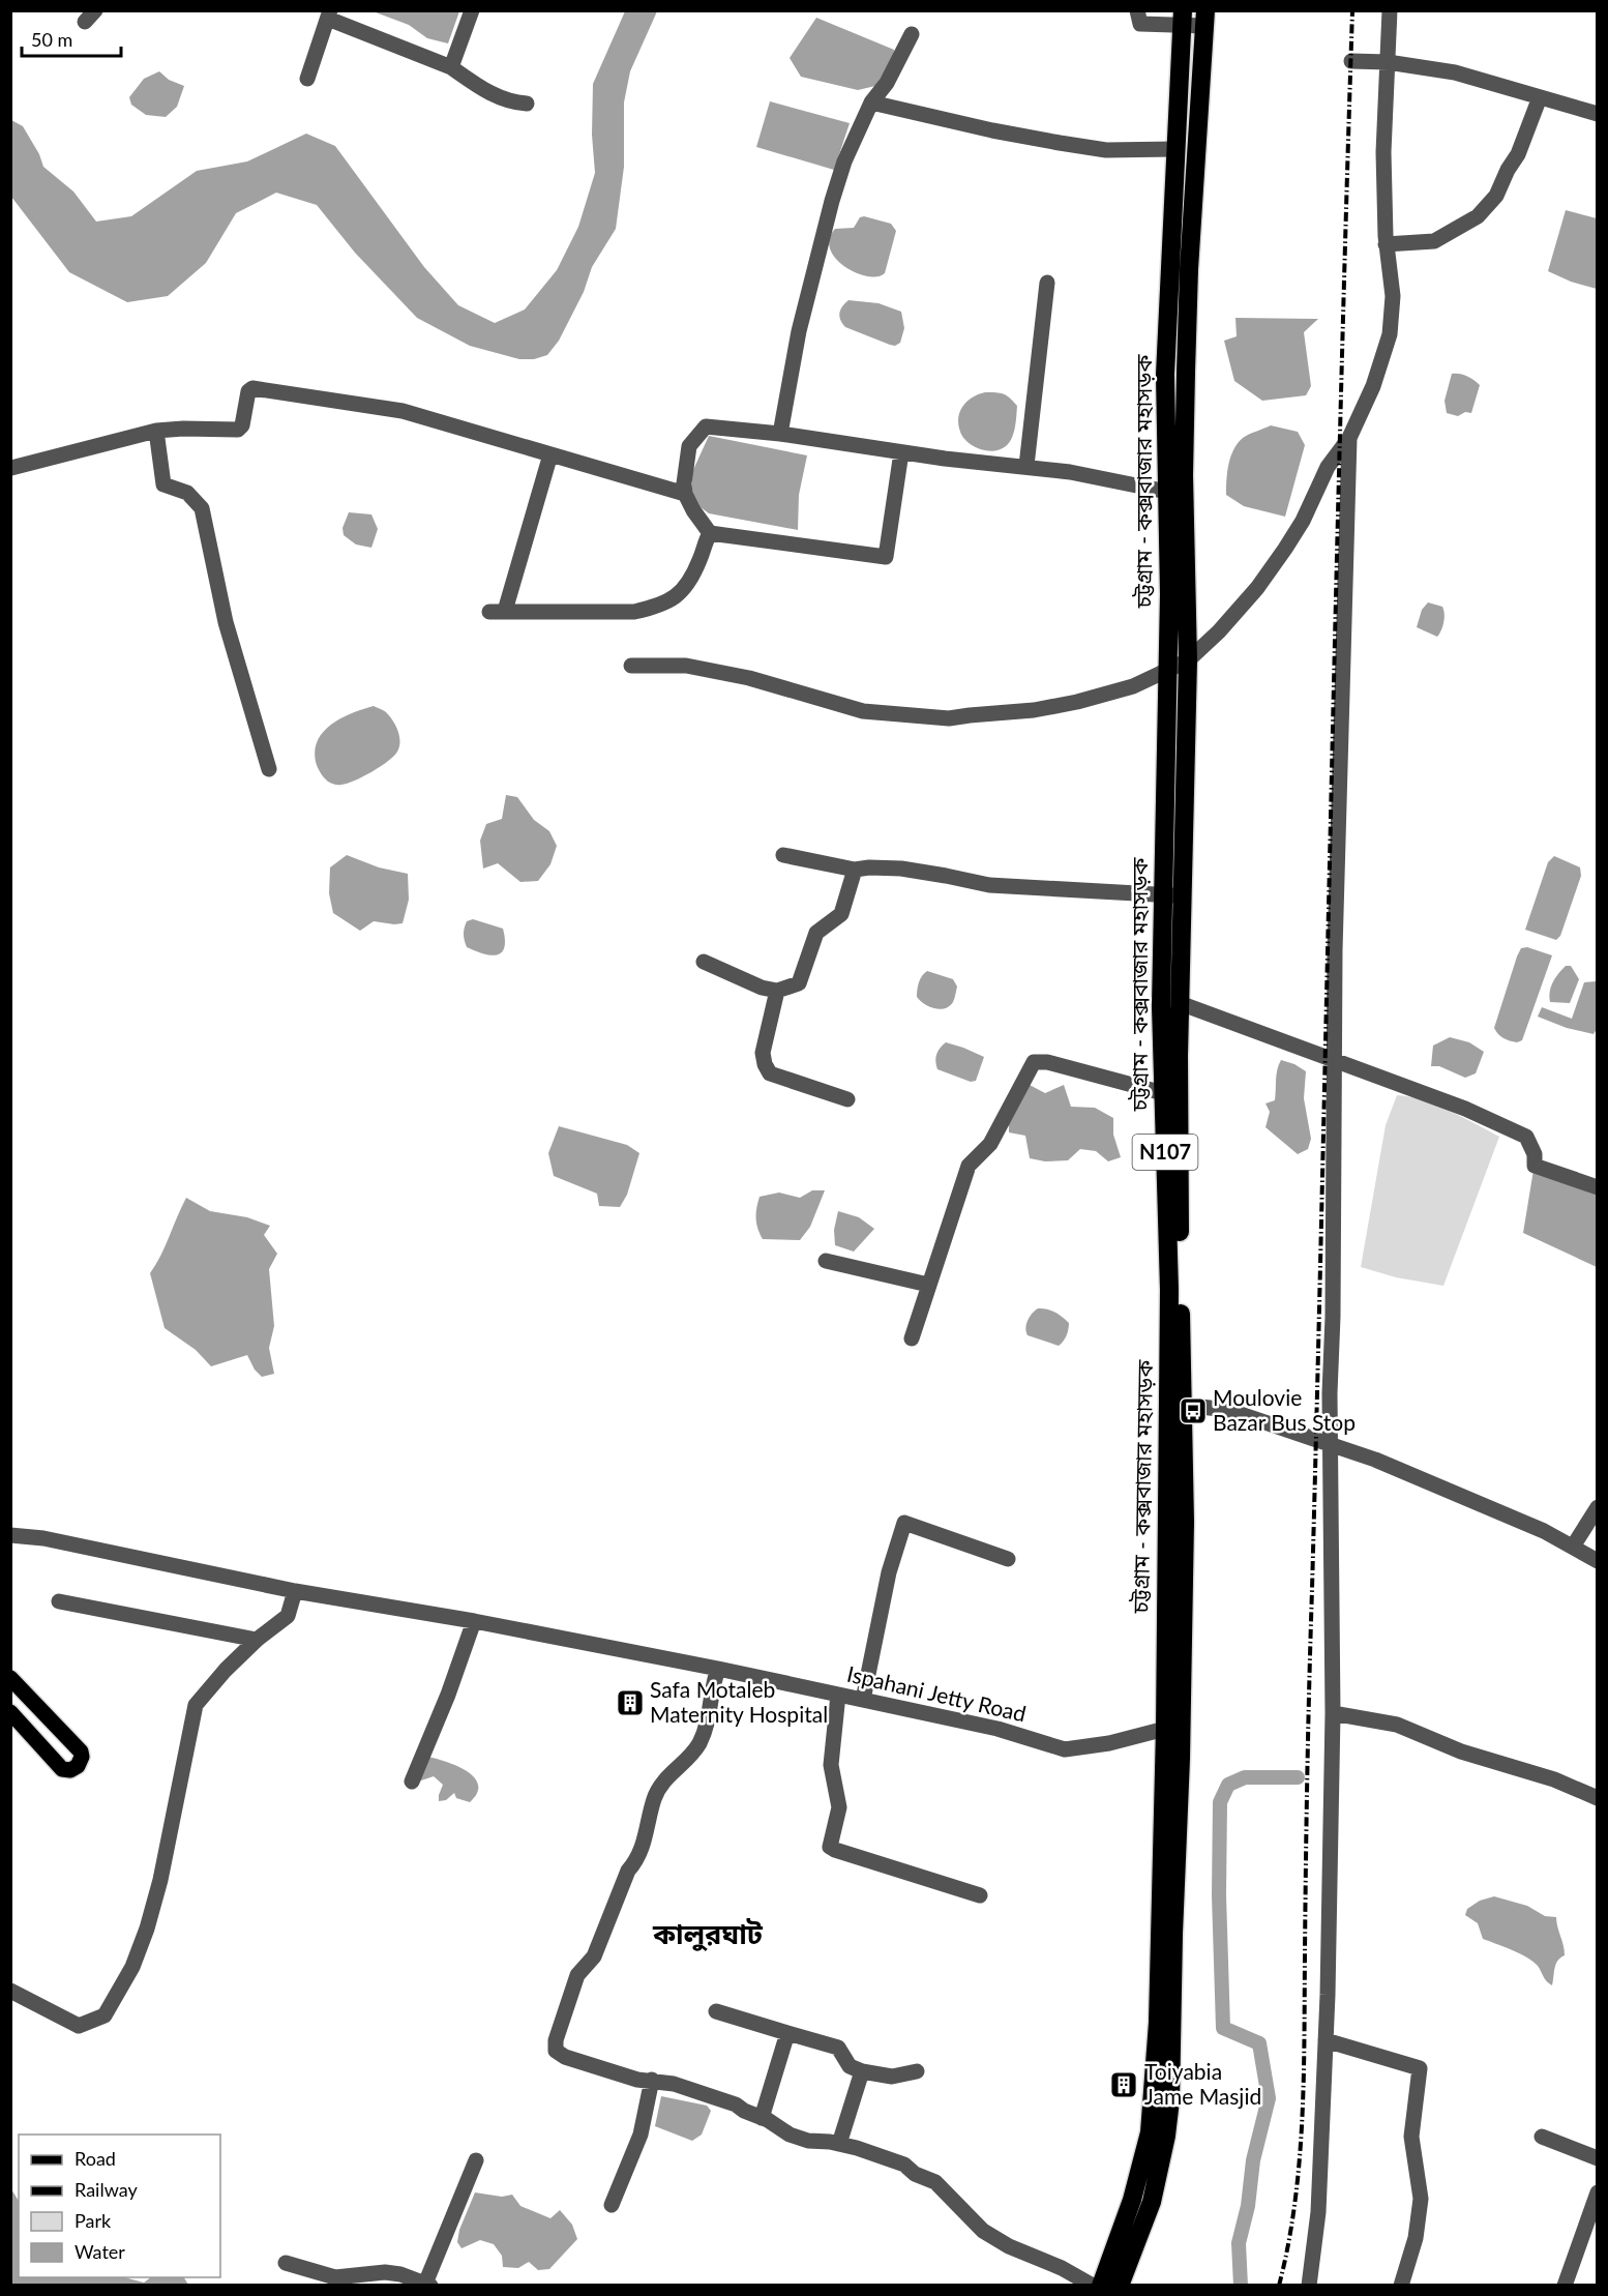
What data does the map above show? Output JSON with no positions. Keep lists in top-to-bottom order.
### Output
{
  "streets": {
    "highway": ["চট্টগ্রাম - কক্সবাজার মহাসড়ক", "N107"],
    "street": ["Ispahani Jetty Road"]
  },
  "crossings": [
    ["চট্টগ্রাম - কক্সবাজার মহাসড়ক", "Ispahani Jetty Road"]
  ],
  "districts": ["কালুরঘাট"],
  "places": {
    "bus stop": ["Moulovie Bazar Bus Stop"],
    "building": ["Safa Motaleb Maternity Hospital", "Toiyabia Jame Masjid"]
  },
  "legend": [
    "Road",
    "Railway",
    "Park",
    "Water"
  ],
  "scale_bar": "50 m"
}
